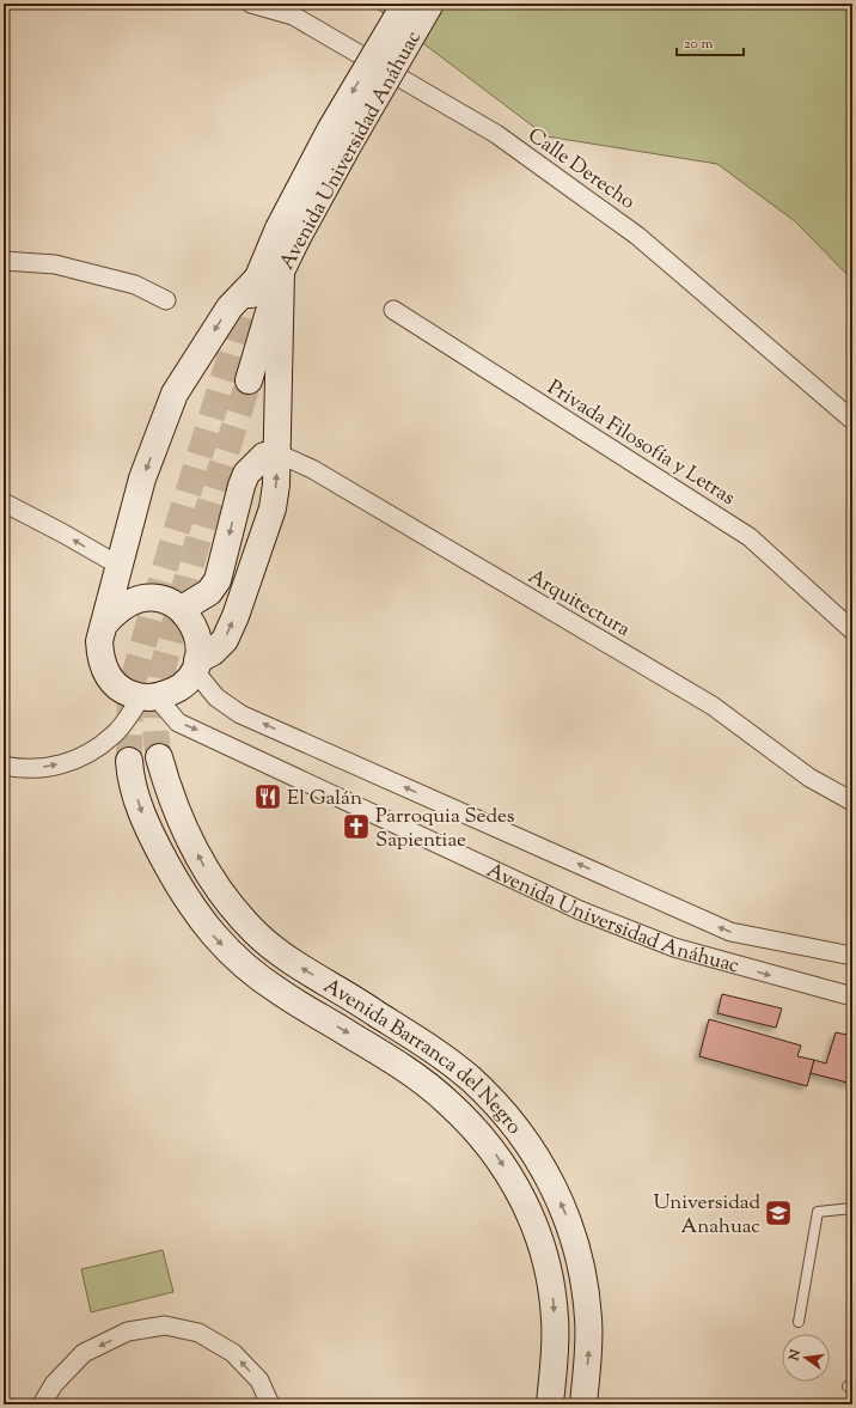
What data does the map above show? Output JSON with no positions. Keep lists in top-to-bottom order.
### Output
{
  "streets": {
    "main road": ["Avenida Universidad Anáhuac", "Avenida Barranca del Negro"],
    "street": ["Calle Derecho", "Privada Filosofía y Letras", "Arquitectura"]
  },
  "places": {
    "restaurant": ["El Galán"],
    "church": ["Parroquia Sedes Sapientiae"],
    "school or university": ["Universidad Anahuac"]
  },
  "scale_bar": "20 m",
  "north": "left"
}
